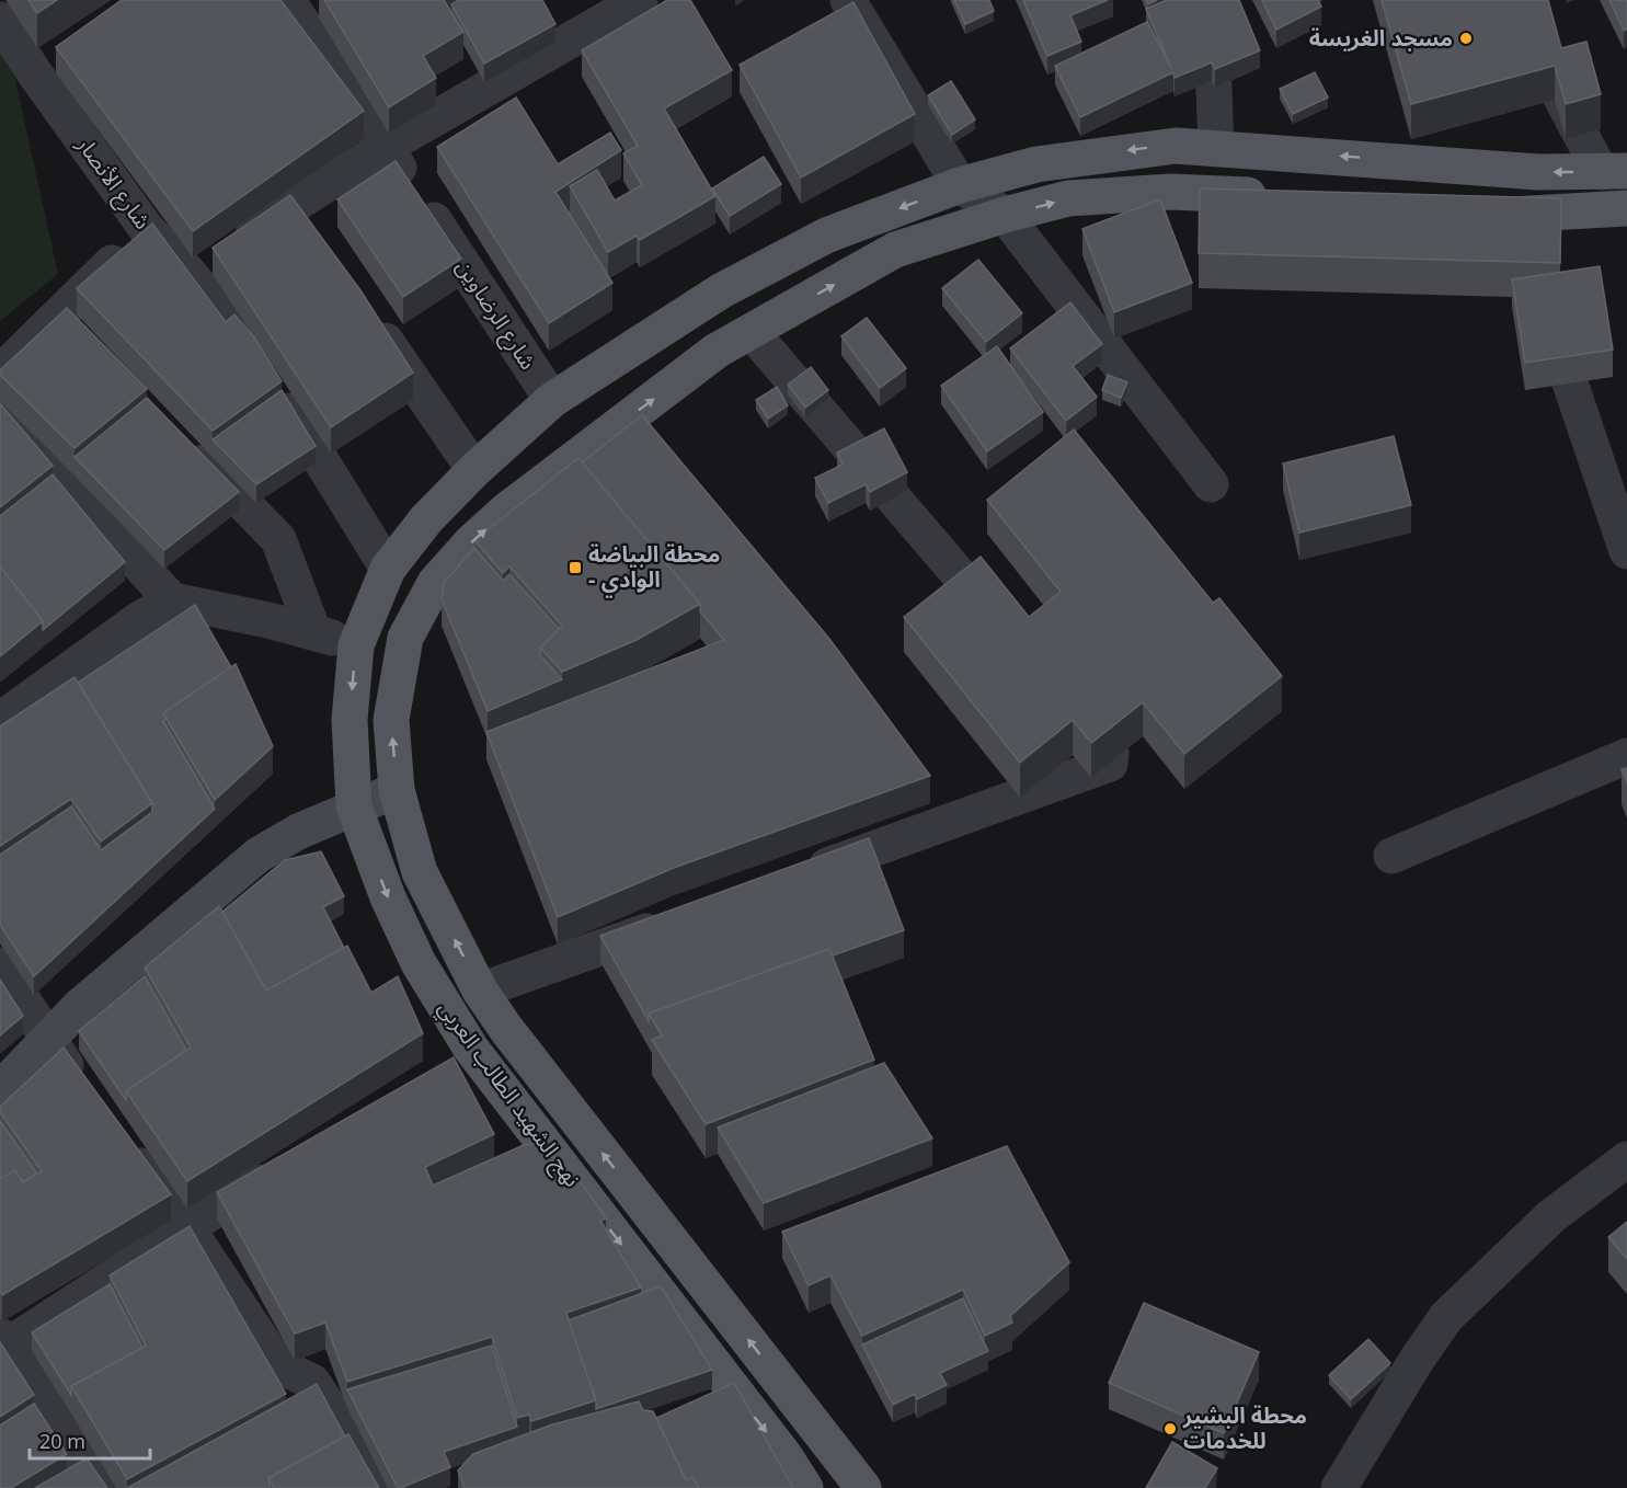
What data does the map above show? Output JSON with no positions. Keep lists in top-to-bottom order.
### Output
{
  "streets": {
    "main road": ["نهج الشهيد الطالب العربي"],
    "street": ["شارع الأنصار", "شارع الرضاوين"]
  },
  "crossings": [
    ["شارع الأنصار", "نهج الشهيد الطالب العربي"],
    ["شارع الرضاوين", "نهج الشهيد الطالب العربي"]
  ],
  "places": {
    "other": ["مسجد الغريسة", "محطة البشير للخدمات"],
    "transit": ["محطة البياضة - الوادي"]
  },
  "scale_bar": "20 m"
}
